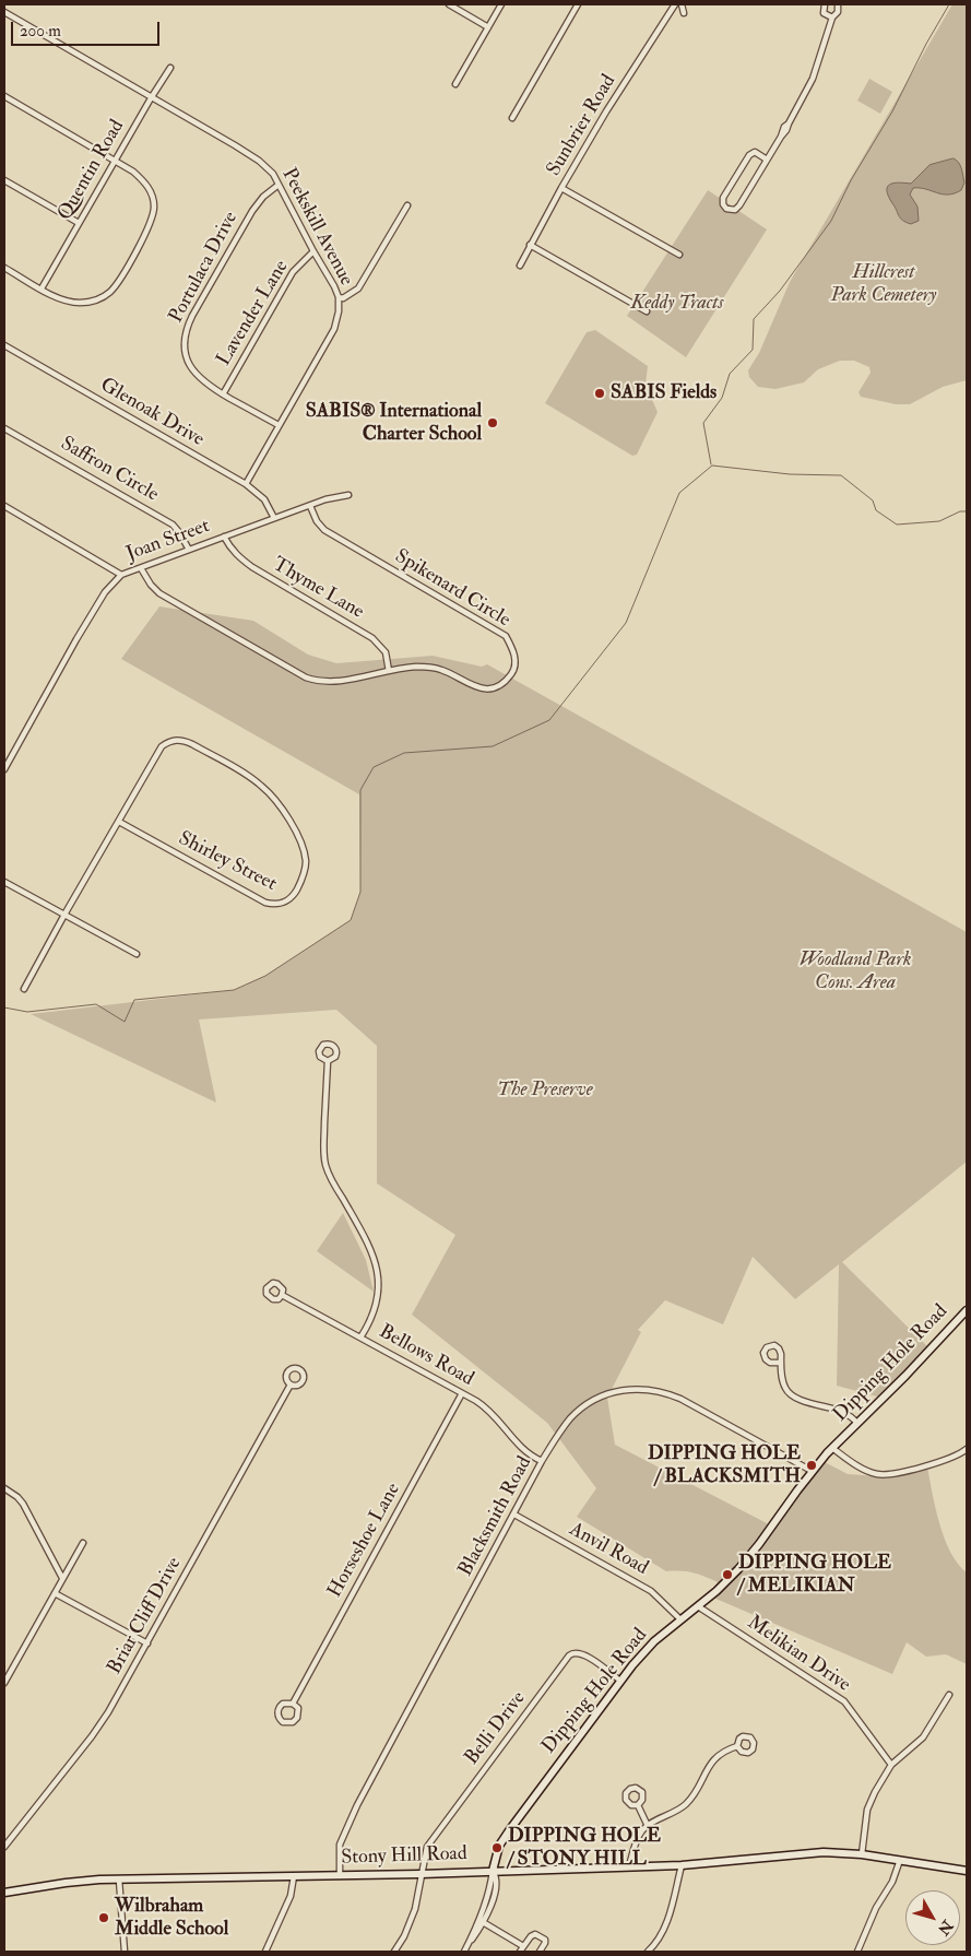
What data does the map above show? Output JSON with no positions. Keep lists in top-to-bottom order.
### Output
{
  "streets": {
    "main road": ["Dipping Hole Road", "Stony Hill Road"],
    "street": [
      "Sunbrier Road",
      "Quentin Road",
      "Peekskill Avenue",
      "Portulaca Drive",
      "Lavender Lane",
      "Glenoak Drive",
      "Saffron Circle",
      "Joan Street",
      "Thyme Lane",
      "Spikenard Circle",
      "Shirley Street",
      "Bellows Road",
      "Blacksmith Road",
      "Horseshoe Lane",
      "Anvil Road",
      "Briar Cliff Drive",
      "Melikian Drive",
      "Belli Drive"
    ]
  },
  "crossings": [
    ["Quentin Road", "Peekskill Avenue"],
    ["Peekskill Avenue", "Portulaca Drive"],
    ["Peekskill Avenue", "Lavender Lane"],
    ["Peekskill Avenue", "Glenoak Drive"],
    ["Portulaca Drive", "Lavender Lane"],
    ["Glenoak Drive", "Joan Street"],
    ["Saffron Circle", "Joan Street"],
    ["Joan Street", "Thyme Lane"],
    ["Joan Street", "Spikenard Circle"],
    ["Thyme Lane", "Spikenard Circle"],
    ["Bellows Road", "Blacksmith Road"],
    ["Bellows Road", "Horseshoe Lane"],
    ["Dipping Hole Road", "Blacksmith Road"],
    ["Dipping Hole Road", "Anvil Road"],
    ["Dipping Hole Road", "Melikian Drive"],
    ["Dipping Hole Road", "Belli Drive"],
    ["Dipping Hole Road", "Stony Hill Road"],
    ["Blacksmith Road", "Anvil Road"],
    ["Blacksmith Road", "Stony Hill Road"],
    ["Belli Drive", "Stony Hill Road"]
  ],
  "parks": [
    "Hillcrest Park Cemetery",
    "Keddy Tracts",
    "Woodland Park Cons. Area",
    "The Preserve"
  ],
  "places": [
    "SABIS Fields",
    "SABIS® International Charter School",
    "DIPPING HOLE / BLACKSMITH",
    "DIPPING HOLE / MELIKIAN",
    "DIPPING HOLE / STONY HILL",
    "Wilbraham Middle School"
  ],
  "scale_bar": "200 m",
  "north": "bottom right"
}
